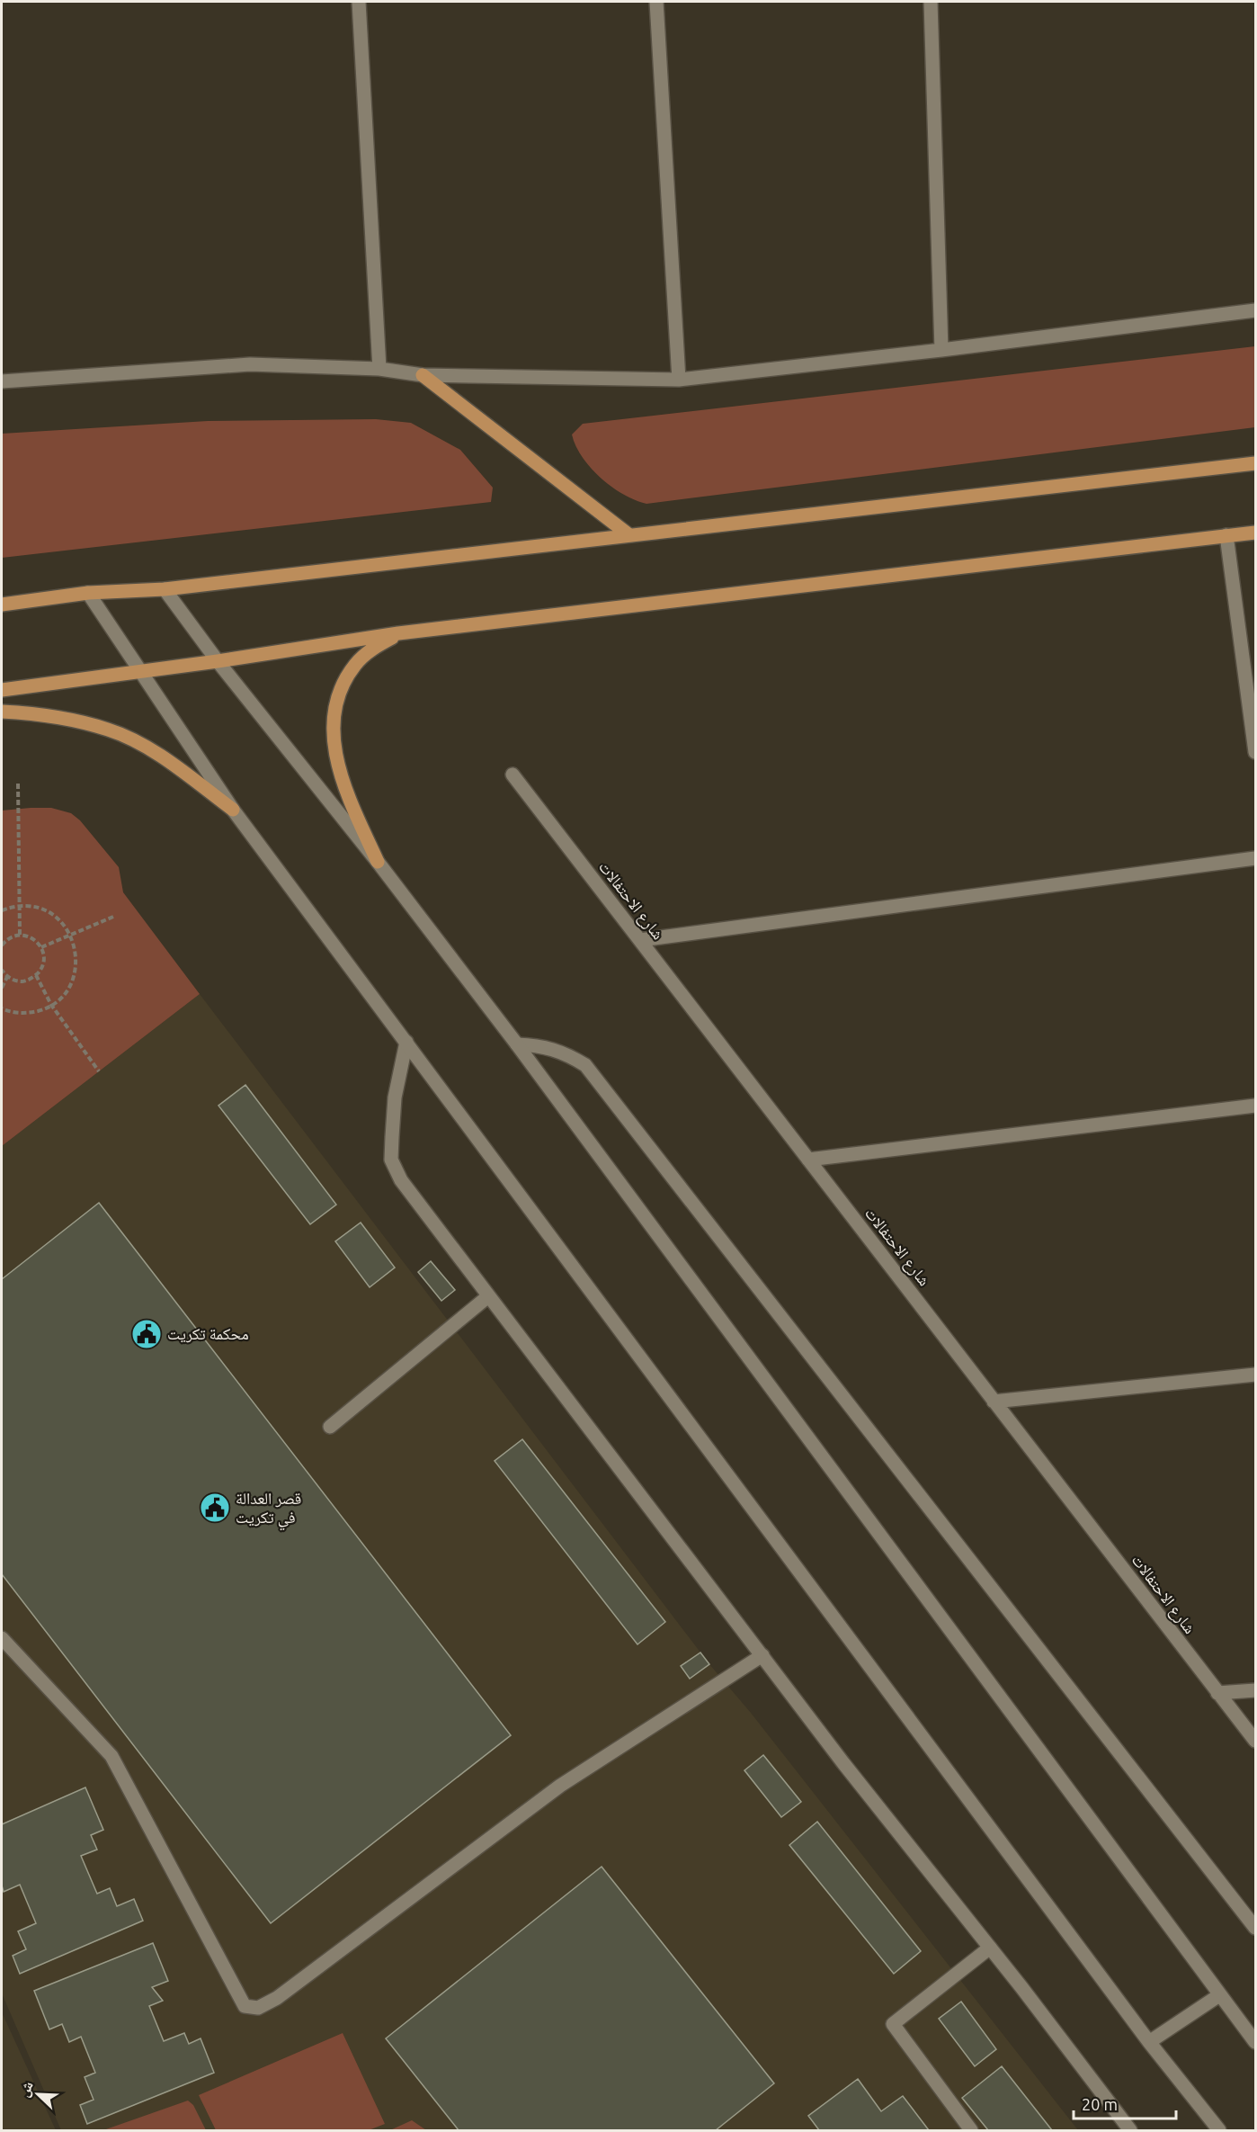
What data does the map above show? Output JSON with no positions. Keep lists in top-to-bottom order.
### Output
{
  "streets": {
    "street": ["شارع الاحتفالات"]
  },
  "places": {
    "public building": ["محكمة تكريت", "قصر العدالة في تكريت"]
  },
  "scale_bar": "20 m",
  "north": "top left"
}
